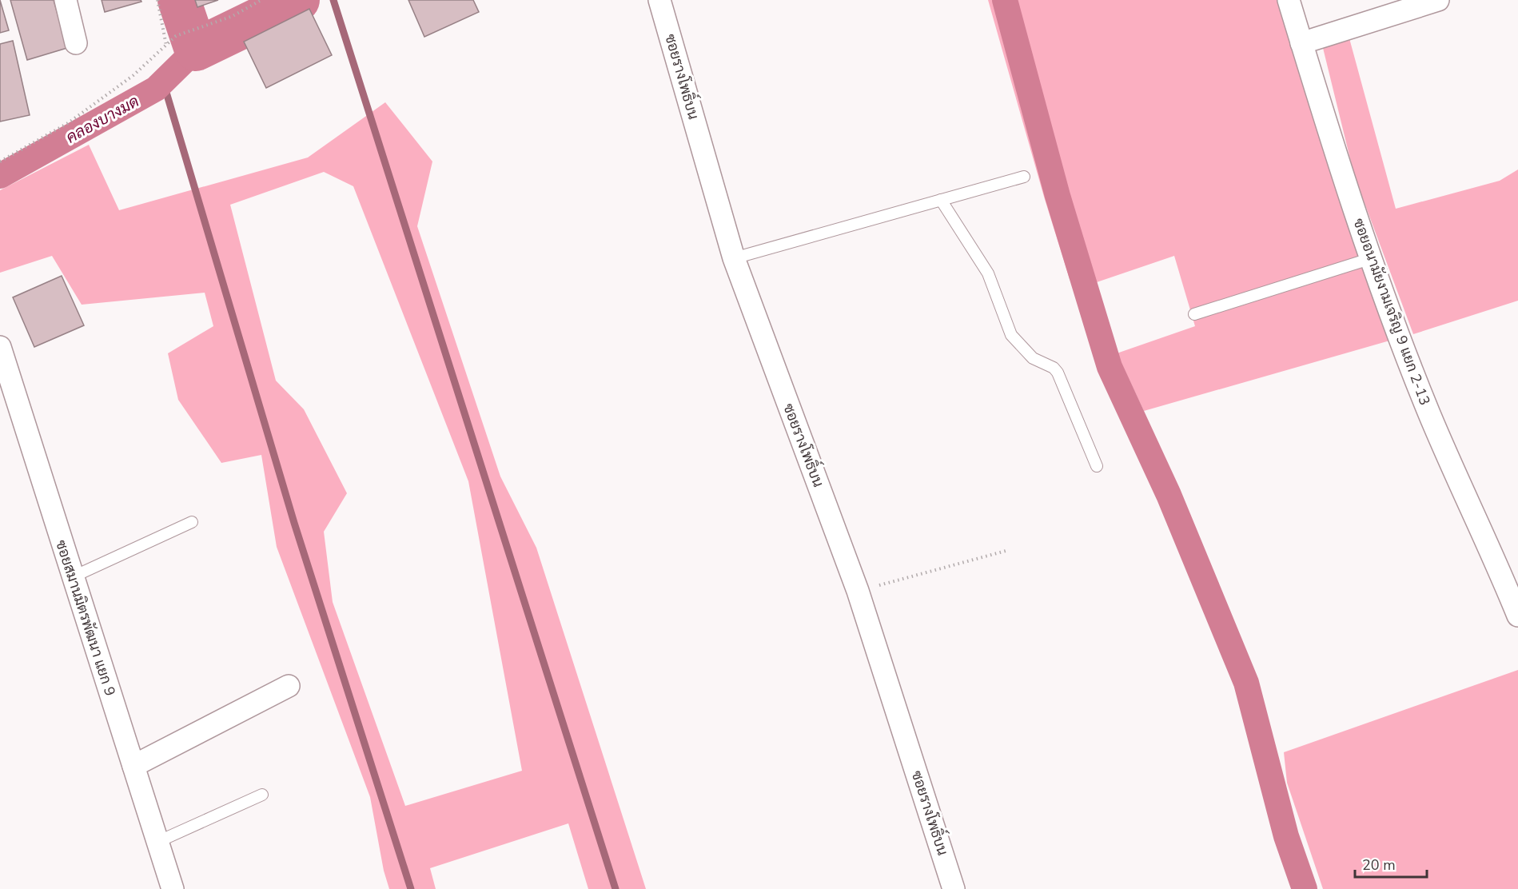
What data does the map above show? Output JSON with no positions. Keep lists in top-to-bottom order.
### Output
{
  "streets": {
    "street": ["ซอยรางโพธิ์บน", "ซอยอนามัยงามเจริญ 9 แยก 2-13", "ซอยสมานมิตรพัฒนา แยก 9"]
  },
  "water": ["คลองบางมด"],
  "scale_bar": "20 m"
}
